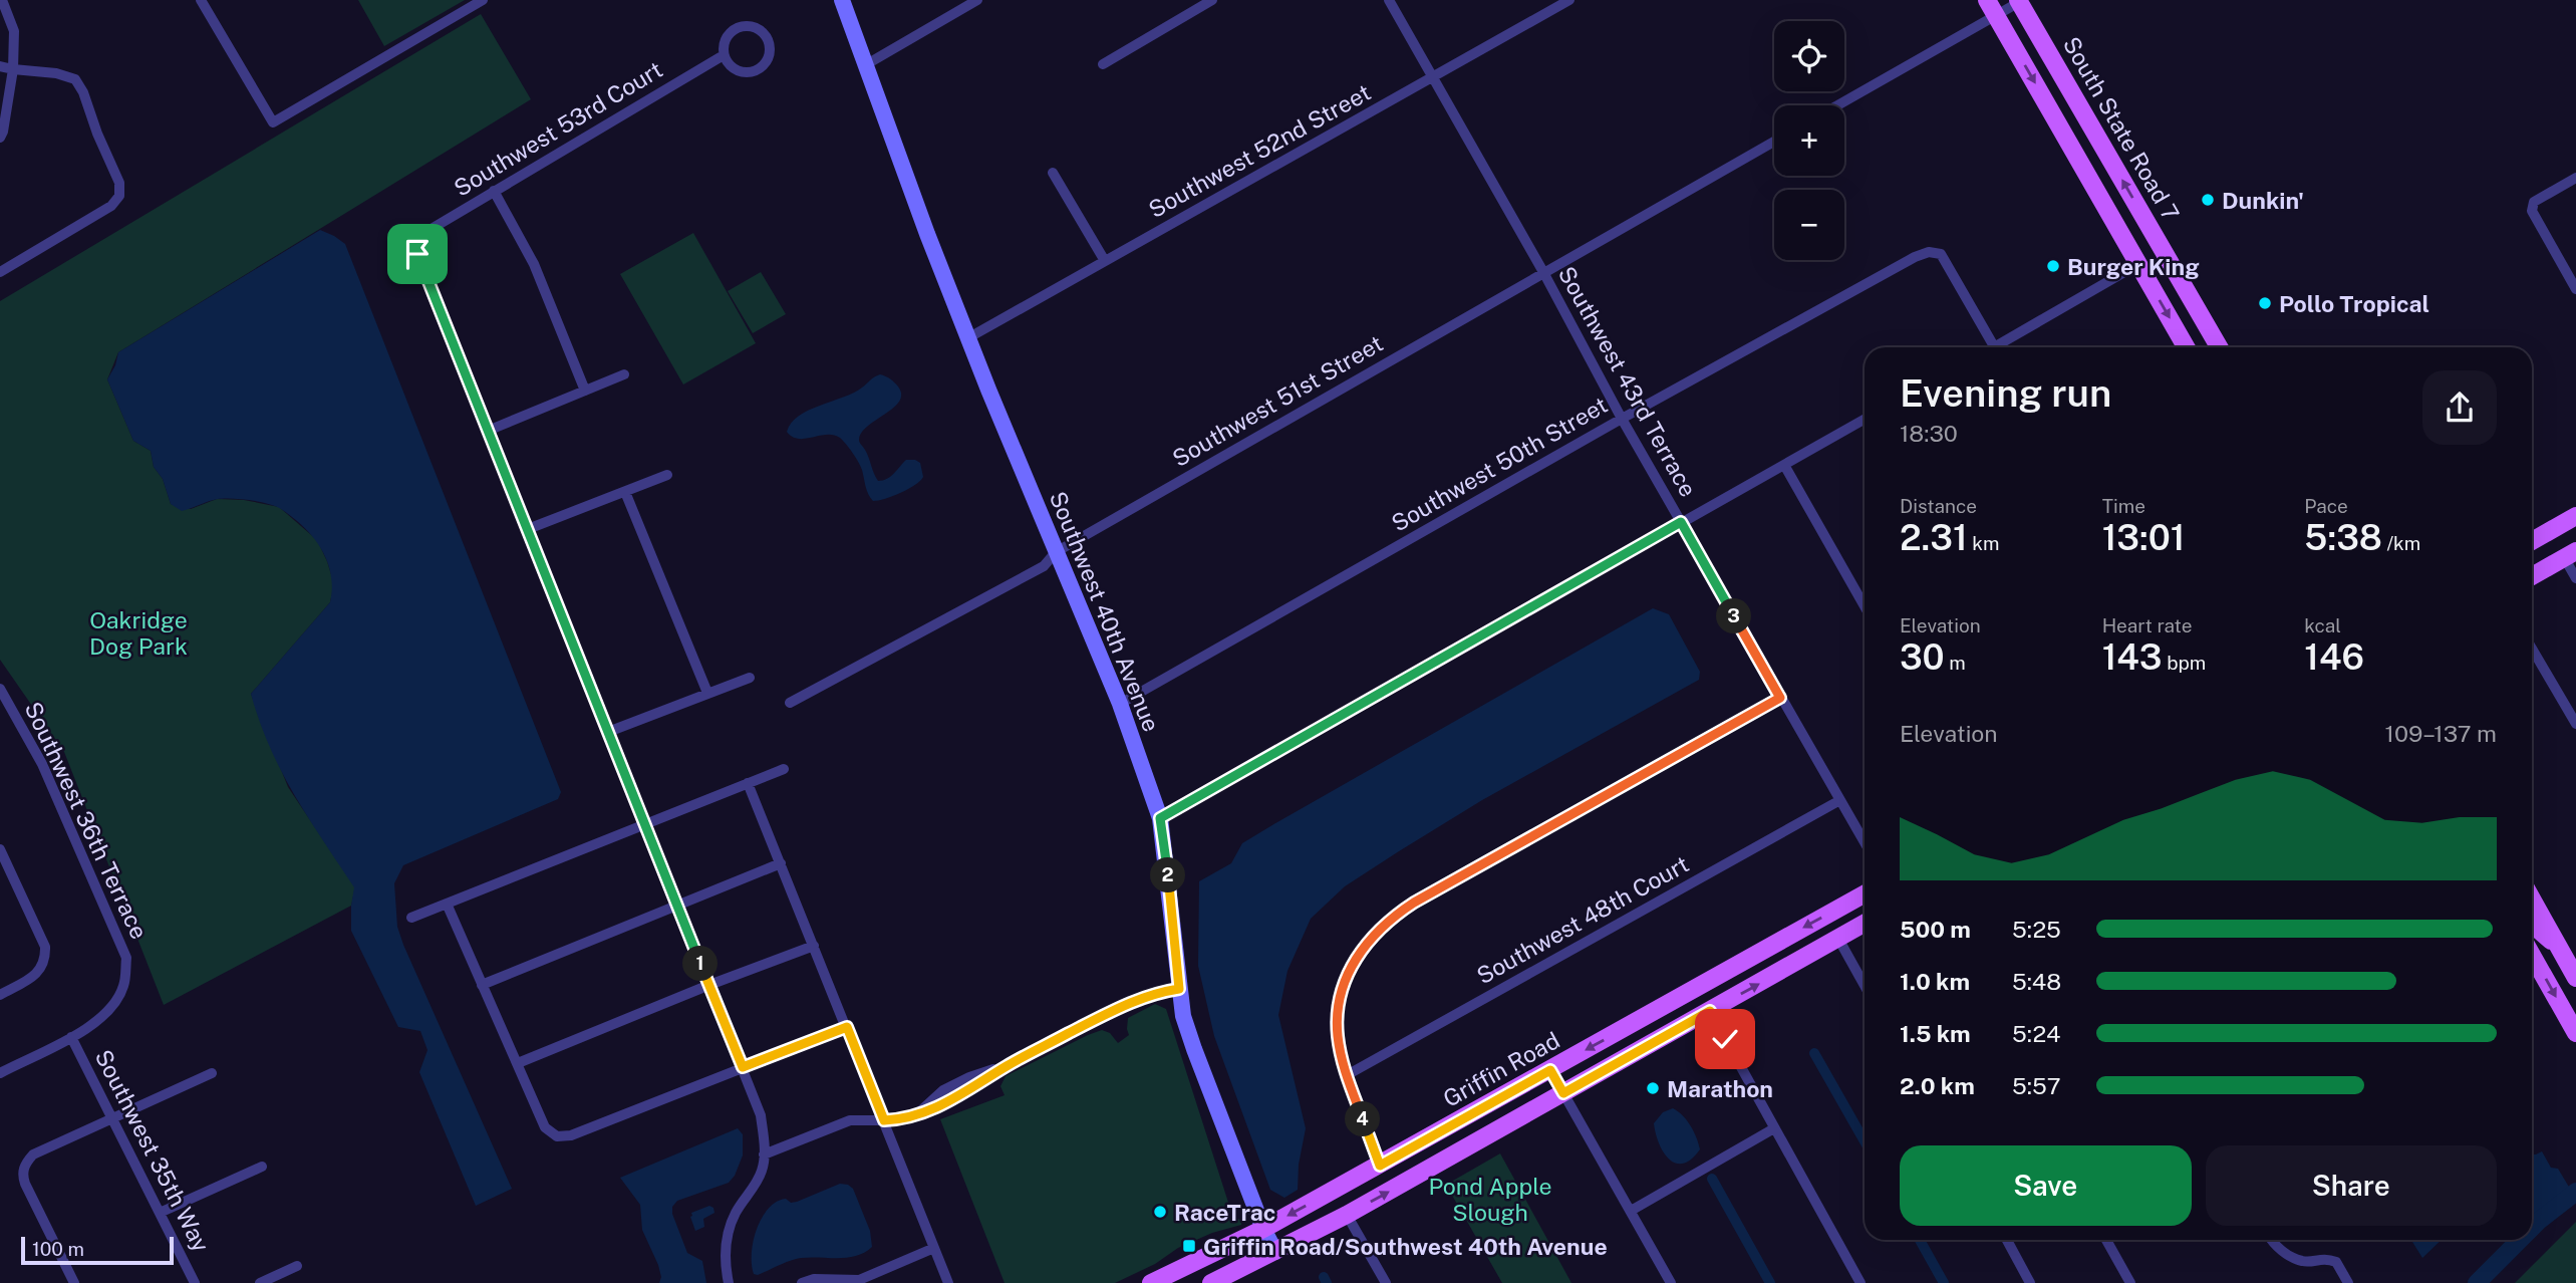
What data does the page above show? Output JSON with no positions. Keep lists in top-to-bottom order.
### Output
{
  "streets": {
    "main road": ["South State Road 7", "Griffin Road"],
    "street": [
      "Southwest 53rd Court",
      "Southwest 52nd Street",
      "Southwest 43rd Terrace",
      "Southwest 51st Street",
      "Southwest 50th Street",
      "Southwest 40th Avenue",
      "Southwest 36th Terrace",
      "Southwest 48th Court",
      "Southwest 35th Way"
    ]
  },
  "crossings": [
    ["Southwest 52nd Street", "Southwest 43rd Terrace"],
    ["Southwest 52nd Street", "Southwest 40th Avenue"],
    ["Southwest 43rd Terrace", "Southwest 51st Street"],
    ["Southwest 43rd Terrace", "Southwest 50th Street"],
    ["Southwest 43rd Terrace", "Southwest 48th Court"],
    ["Southwest 51st Street", "Southwest 40th Avenue"],
    ["Southwest 50th Street", "Southwest 40th Avenue"],
    ["Southwest 40th Avenue", "Griffin Road"],
    ["Southwest 36th Terrace", "Southwest 35th Way"]
  ],
  "parks": ["Oakridge Dog Park", "Pond Apple Slough"],
  "places": {
    "other": [
      "Dunkin'",
      "Burger King",
      "Pollo Tropical",
      "Marathon",
      "RaceTrac"
    ],
    "transit": ["Griffin Road/Southwest 40th Avenue"]
  },
  "scale_bar": "100 m",
  "page": {
    "map_buttons": ["+", "−"],
    "heading": ["Evening run", "18:30"],
    "stats": [
      ["Distance", "2.31 km"],
      ["Time", "13:01"],
      ["Pace", "5:38 /km"],
      ["Elevation", "30 m"],
      ["Heart rate", "143 bpm"],
      ["kcal", "146"]
    ],
    "pins": [
      "3",
      "2",
      "1",
      "4"
    ],
    "chart": ["Elevation", "109–137 m"],
    "list": [
      {
        "name": "500 m",
        "note": "5:25"
      },
      {
        "name": "1.0 km",
        "note": "5:48"
      },
      {
        "name": "1.5 km",
        "note": "5:24"
      },
      {
        "name": "2.0 km",
        "note": "5:57"
      }
    ],
    "buttons": ["Save", "Share"],
    "scale": "100 m"
  }
}
